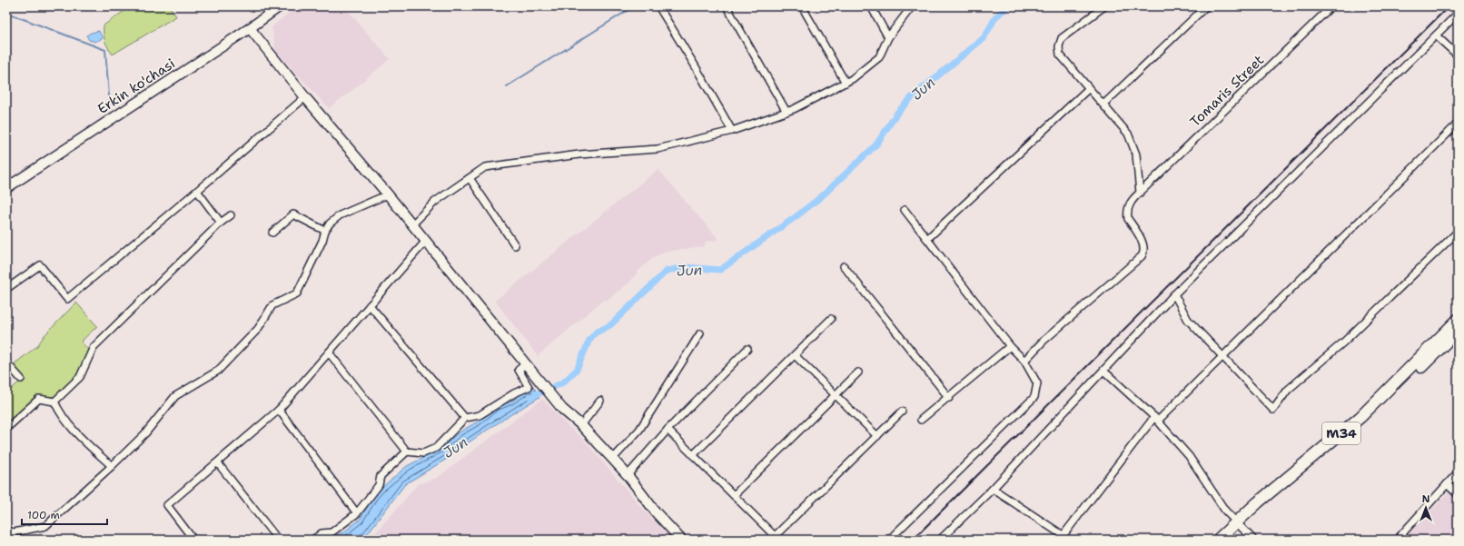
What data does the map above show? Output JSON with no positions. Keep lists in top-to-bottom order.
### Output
{
  "streets": {
    "main road": ["Erkin ko'chasi", "M34"],
    "street": ["Tomaris Street"]
  },
  "water": ["Jun"],
  "scale_bar": "100 m",
  "north": "top"
}
